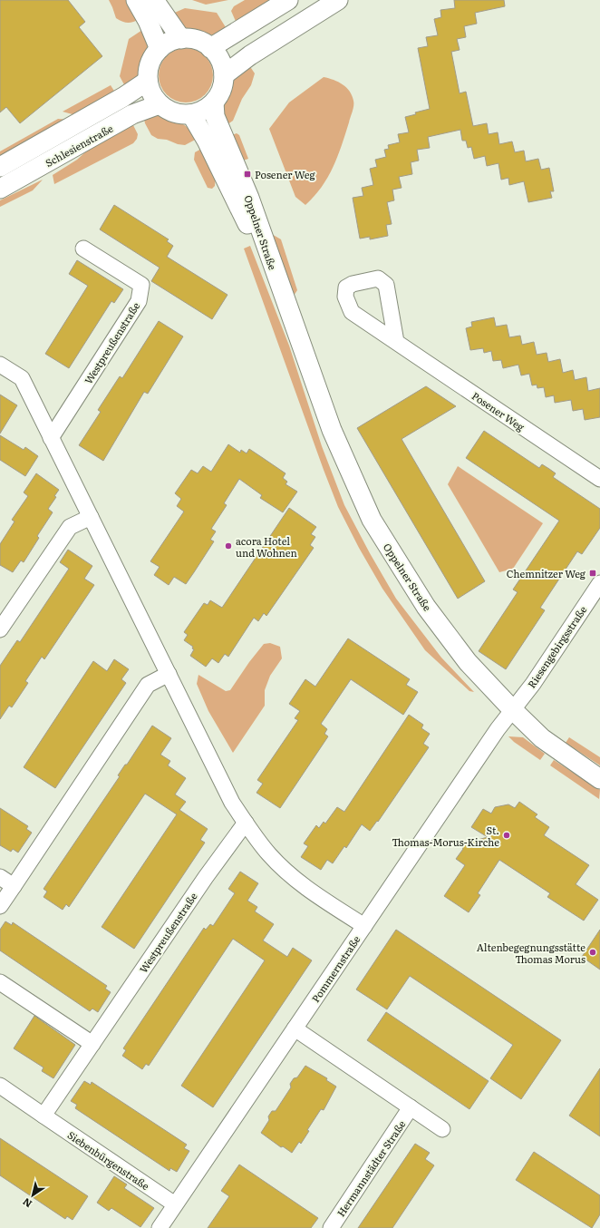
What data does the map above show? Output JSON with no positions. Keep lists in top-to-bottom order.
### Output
{
  "streets": {
    "street": [
      "Schlesienstraße",
      "Oppelner Straße",
      "Westpreußenstraße",
      "Posener Weg",
      "Riesengebirgsstraße",
      "Pommernstraße",
      "Siebenbürgenstraße",
      "Hermannstädter Straße"
    ]
  },
  "crossings": [
    ["Schlesienstraße", "Oppelner Straße"],
    ["Oppelner Straße", "Riesengebirgsstraße"],
    ["Oppelner Straße", "Pommernstraße"],
    ["Riesengebirgsstraße", "Pommernstraße"],
    ["Pommernstraße", "Siebenbürgenstraße"]
  ],
  "places": {
    "transit": ["Posener Weg", "Chemnitzer Weg"],
    "other": ["acora Hotel und Wohnen", "St. Thomas-Morus-Kirche", "Altenbegegnungsstätte Thomas Morus"]
  },
  "north": "bottom left"
}
